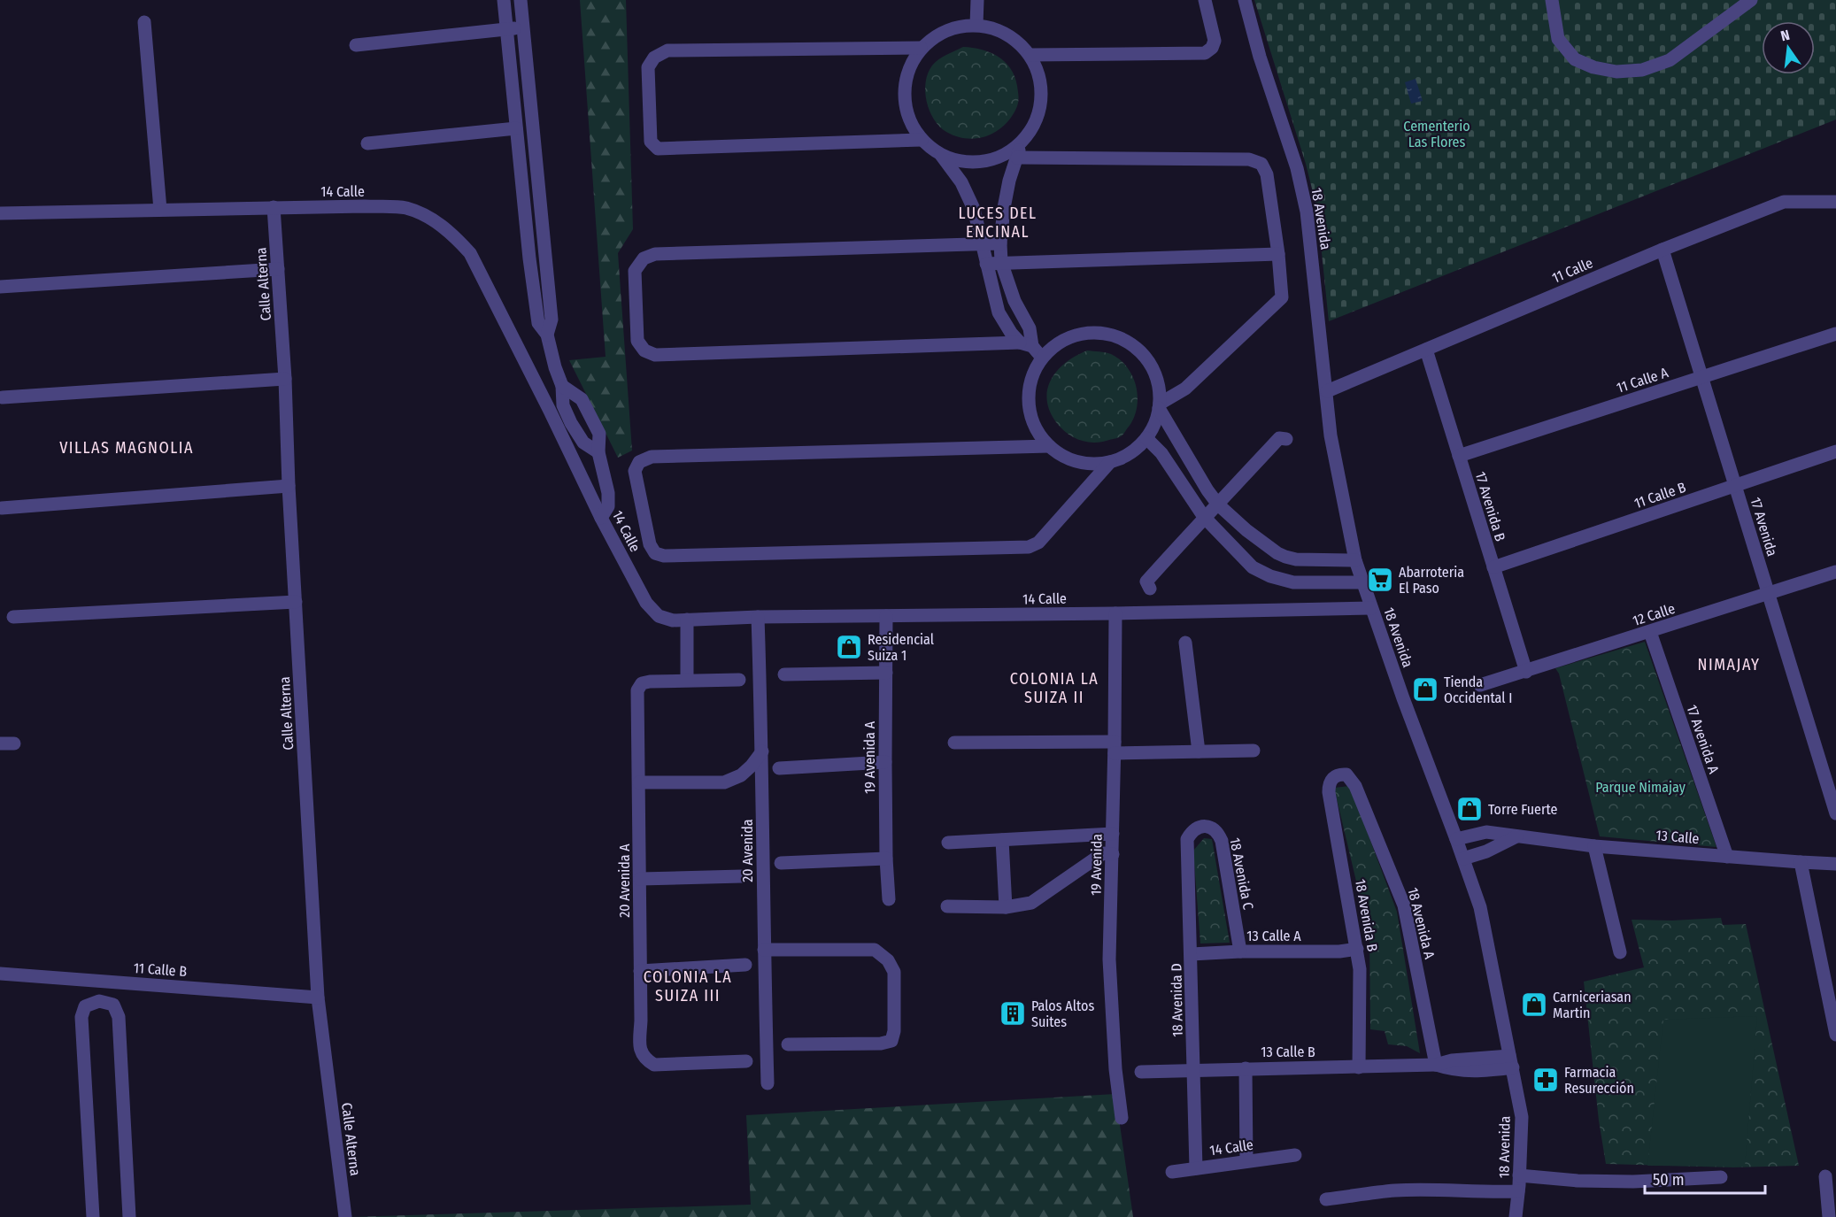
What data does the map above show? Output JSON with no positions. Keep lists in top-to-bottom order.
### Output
{
  "streets": {
    "street": [
      "14 Calle",
      "18 Avenida",
      "11 Calle",
      "Calle Alterna",
      "11 Calle A",
      "11 Calle B",
      "17 Avenida B",
      "17 Avenida",
      "12 Calle",
      "17 Avenida A",
      "19 Avenida A",
      "13 Calle",
      "20 Avenida",
      "19 Avenida",
      "18 Avenida C",
      "20 Avenida A",
      "18 Avenida B",
      "18 Avenida A",
      "13 Calle A",
      "18 Avenida D",
      "13 Calle B"
    ]
  },
  "crossings": [
    ["14 Calle", "18 Avenida"],
    ["14 Calle", "Calle Alterna"],
    ["14 Calle", "19 Avenida A"],
    ["14 Calle", "20 Avenida"],
    ["14 Calle", "19 Avenida"],
    ["14 Calle", "18 Avenida D"],
    ["18 Avenida", "11 Calle"],
    ["18 Avenida", "13 Calle"],
    ["18 Avenida", "13 Calle B"],
    ["11 Calle", "17 Avenida B"],
    ["11 Calle", "17 Avenida"],
    ["Calle Alterna", "11 Calle B"],
    ["11 Calle A", "17 Avenida B"],
    ["11 Calle A", "17 Avenida"],
    ["11 Calle B", "17 Avenida B"],
    ["11 Calle B", "17 Avenida"],
    ["17 Avenida B", "12 Calle"],
    ["17 Avenida", "12 Calle"],
    ["12 Calle", "17 Avenida A"],
    ["17 Avenida A", "13 Calle"],
    ["18 Avenida C", "13 Calle A"],
    ["18 Avenida C", "18 Avenida D"],
    ["18 Avenida B", "18 Avenida A"],
    ["18 Avenida B", "13 Calle A"],
    ["18 Avenida B", "13 Calle B"],
    ["18 Avenida A", "13 Calle B"],
    ["13 Calle A", "18 Avenida D"],
    ["18 Avenida D", "13 Calle B"]
  ],
  "districts": [
    "LUCES DEL ENCINAL",
    "VILLAS MAGNOLIA",
    "NIMAJAY",
    "COLONIA LA SUIZA II",
    "COLONIA LA SUIZA III"
  ],
  "parks": ["Cementerio Las Flores", "Parque Nimajay"],
  "places": {
    "supermarket": ["Abarroteria El Paso"],
    "shop": [
      "Residencial Suiza 1",
      "Tienda Occidental I",
      "Torre Fuerte",
      "Carniceriasan Martin"
    ],
    "building": ["Palos Altos Suites"],
    "pharmacy": ["Farmacia Resurección"]
  },
  "scale_bar": "50 m",
  "north": "top"
}
